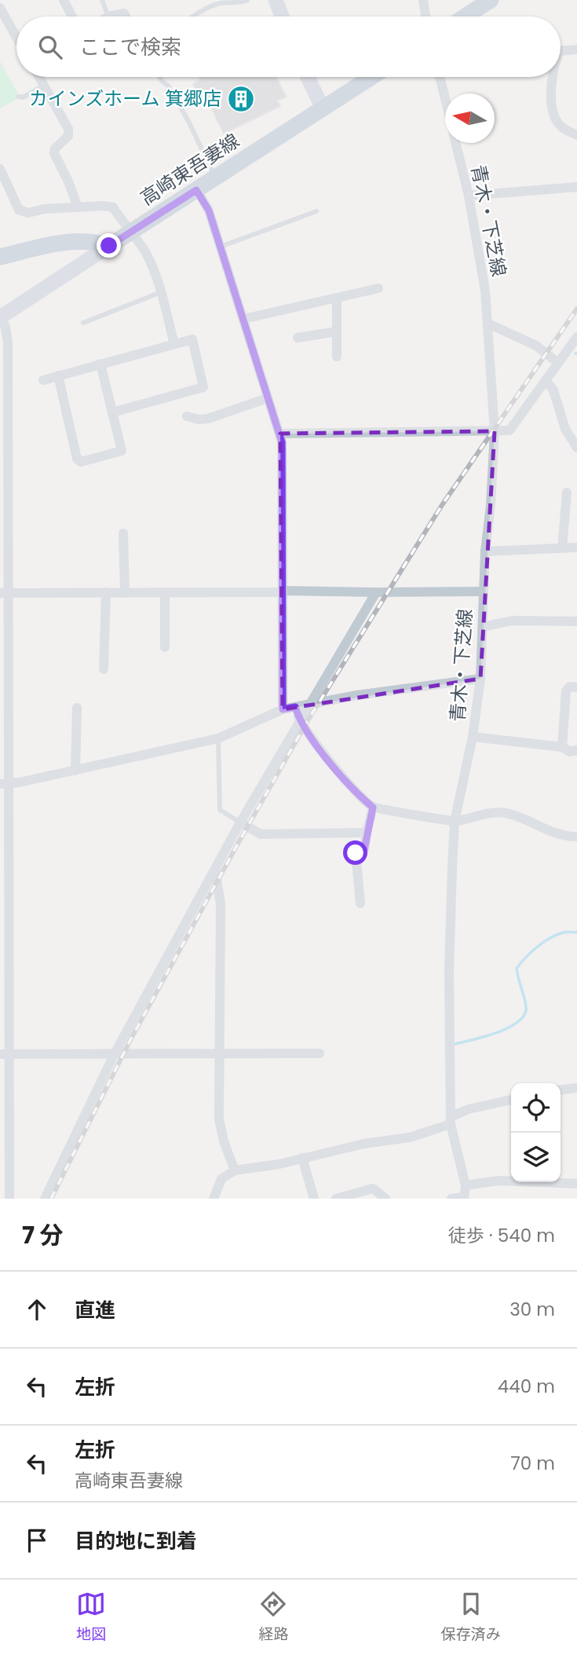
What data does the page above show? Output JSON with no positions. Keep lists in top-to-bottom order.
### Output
{
  "streets": {
    "main road": ["高崎東吾妻線"],
    "street": ["青木・下芝線"]
  },
  "places": {
    "building": ["カインズホーム 箕郷店"]
  },
  "north": "left",
  "page": {
    "search": "ここで検索",
    "heading": ["7 分", "徒歩 · 540 m"],
    "list": [
      ["直進", "30 m"],
      ["左折", "440 m"],
      ["左折", "高崎東吾妻線", "70 m"],
      "目的地に到着"
    ],
    "nav": ["地図", "経路", "保存済み"]
  }
}
